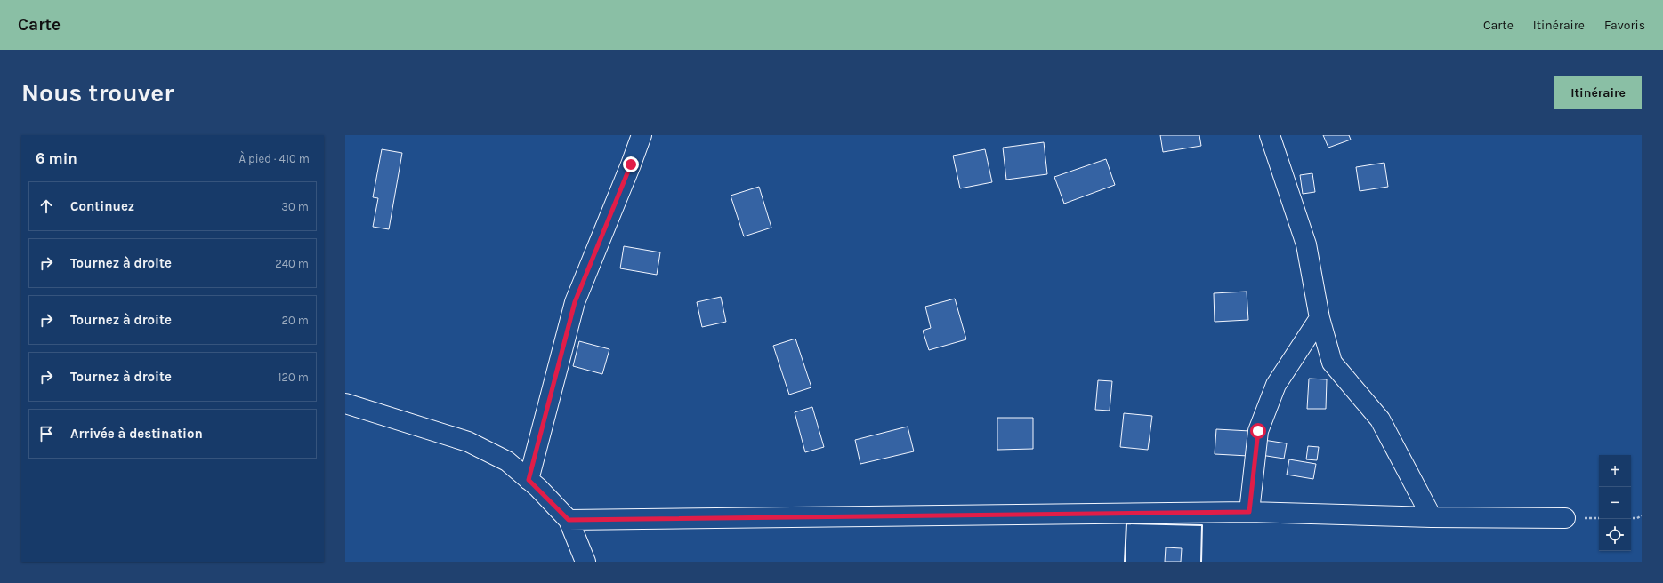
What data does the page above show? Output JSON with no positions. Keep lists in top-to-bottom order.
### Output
{
  "page": {
    "header": "Carte",
    "nav": ["Carte", "Itinéraire", "Favoris"],
    "buttons": "Itinéraire",
    "title": "Nous trouver",
    "heading": ["6 min", "À pied · 410 m"],
    "list": [
      ["Continuez", "30 m"],
      ["Tournez à droite", "240 m"],
      ["Tournez à droite", "20 m"],
      ["Tournez à droite", "120 m"],
      "Arrivée à destination"
    ],
    "map_buttons": ["+", "−"]
  }
}
